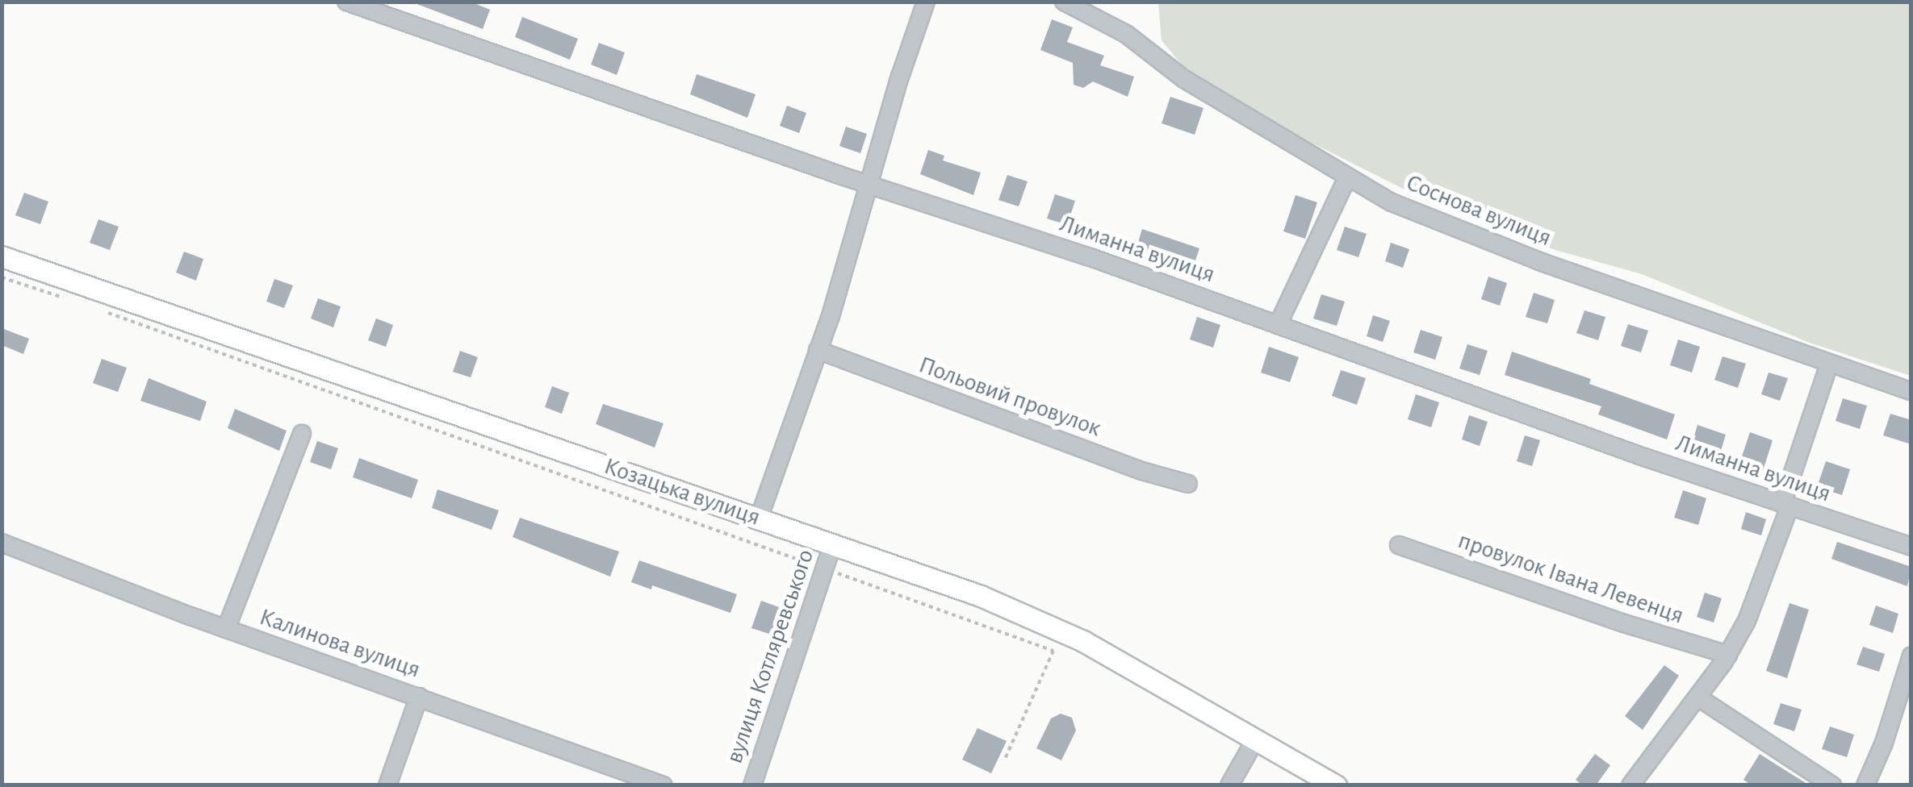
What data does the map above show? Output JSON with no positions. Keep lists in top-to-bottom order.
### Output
{
  "streets": {
    "main road": ["Козацька вулиця"],
    "street": [
      "Соснова вулиця",
      "Лиманна вулиця",
      "Польовий провулок",
      "провулок Івана Левенця",
      "Калинова вулиця",
      "вулиця Котляревського"
    ]
  },
  "crossings": [
    ["Козацька вулиця", "вулиця Котляревського"]
  ]
}
